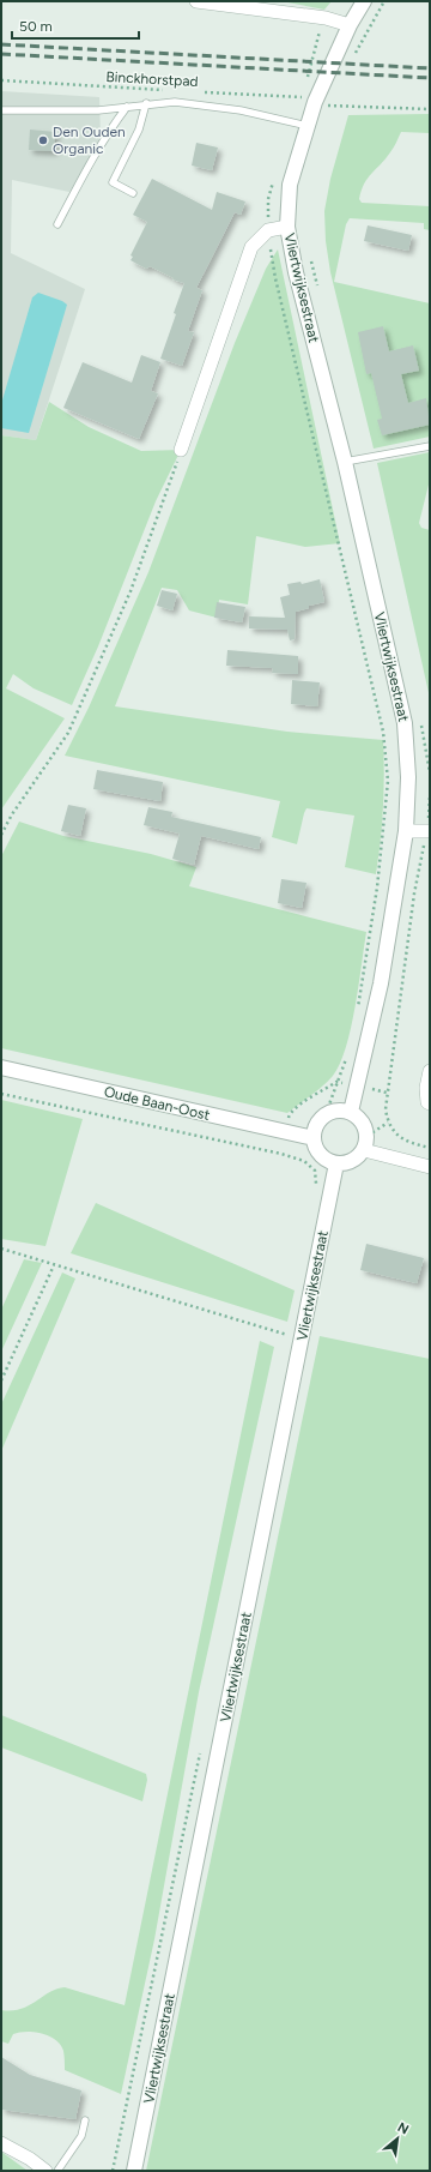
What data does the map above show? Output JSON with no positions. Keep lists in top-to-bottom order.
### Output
{
  "streets": {
    "street": ["Vliertwijksestraat", "Oude Baan-Oost"],
    "path": ["Binckhorstpad"]
  },
  "crossings": [
    ["Vliertwijksestraat", "Oude Baan-Oost"]
  ],
  "places": ["Den Ouden Organic"],
  "scale_bar": "50 m",
  "north": "top right"
}
